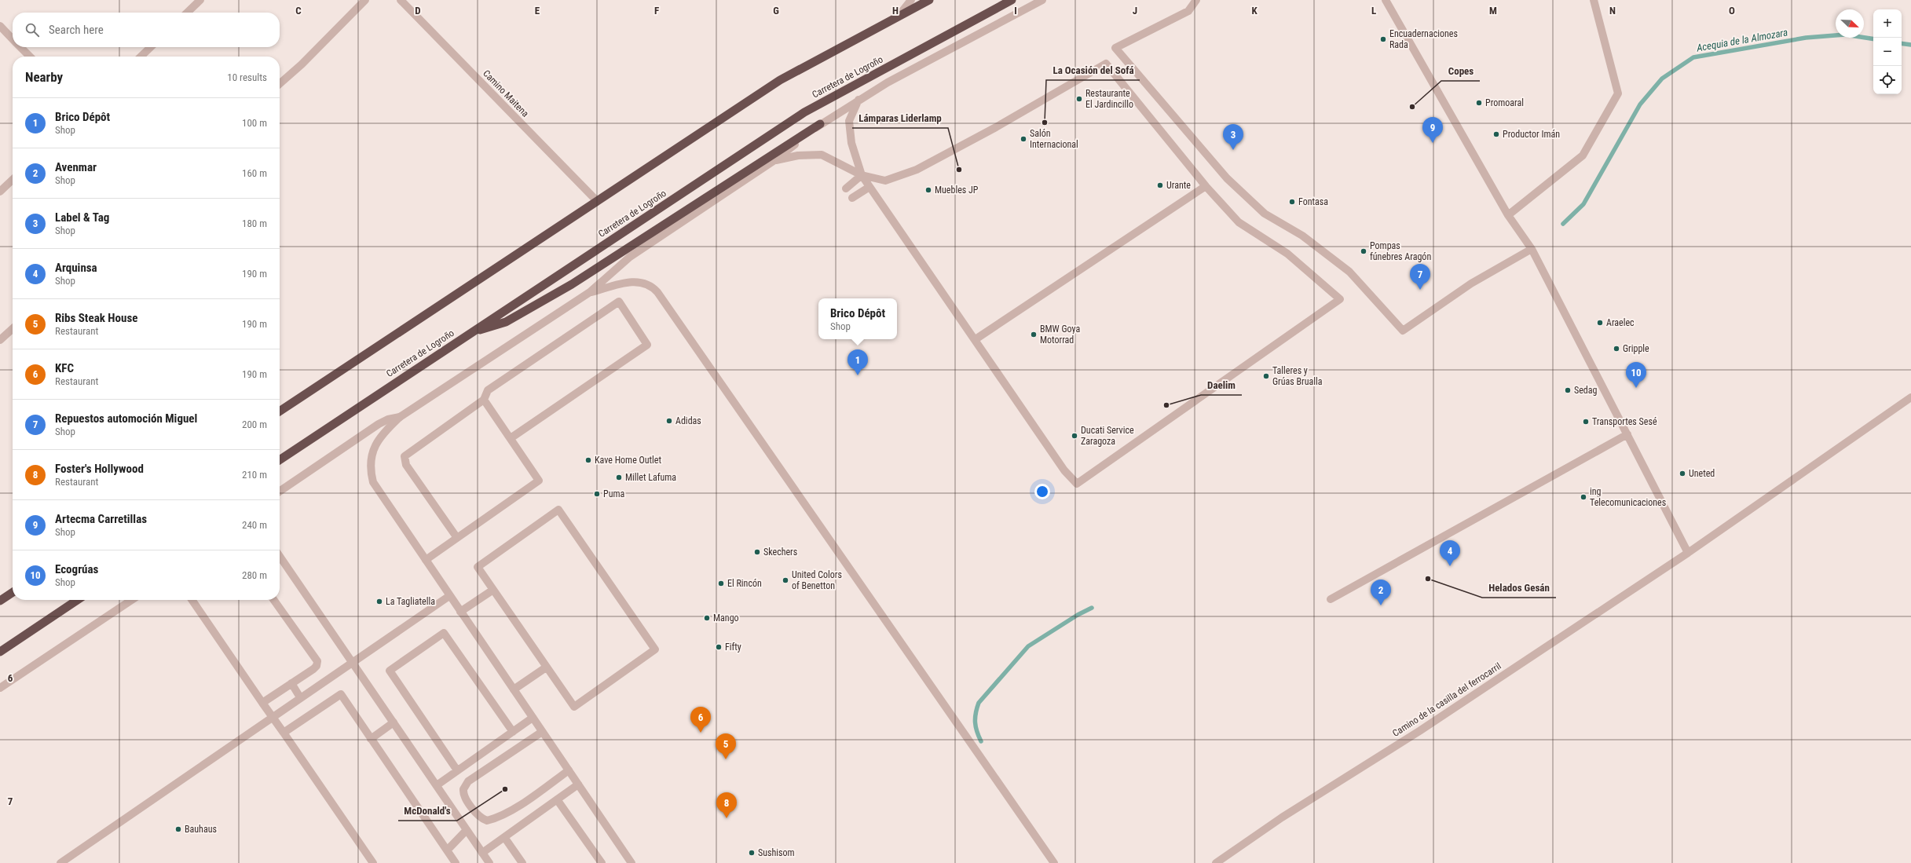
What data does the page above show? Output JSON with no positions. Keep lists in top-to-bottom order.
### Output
{
  "streets": {
    "highway": ["Carretera de Logroño"],
    "street": ["Camino Maitena", "Camino de la casilla del ferrocarril"]
  },
  "water": ["Acequia de la Almozara"],
  "places": [
    "Encuadernaciones Rada",
    "Restaurante El Jardincillo",
    "Promoaral",
    "Copes",
    "La Ocasión del Sofá",
    "Productor Imán",
    "Salón Internacional",
    "Lámparas Liderlamp",
    "Urante",
    "Muebles JP",
    "Fontasa",
    "Pompas fúnebres Aragón",
    "Araelec",
    "BMW Goya Motorrad",
    "Gripple",
    "Talleres y Grúas Brualla",
    "Sedag",
    "Daelim",
    "Adidas",
    "Transportes Sesé",
    "Ducati Service Zaragoza",
    "Kave Home Outlet",
    "Uneted",
    "Millet Lafuma",
    "Puma",
    "ing Telecomunicaciones",
    "Skechers",
    "Helados Gesán",
    "United Colors of Benetton",
    "El Rincón",
    "La Tagliatella",
    "Mango",
    "Fifty",
    "McDonald's",
    "Bauhaus",
    "Sushisom"
  ],
  "north": "bottom right",
  "page": {
    "map_buttons": ["+", "−"],
    "search": "Search here",
    "heading": ["Nearby", "10 results"],
    "list": [
      {
        "mark": "1",
        "name": "Brico Dépôt",
        "note": "Shop",
        "value": "100 m"
      },
      {
        "mark": "2",
        "name": "Avenmar",
        "note": "Shop",
        "value": "160 m"
      },
      {
        "mark": "3",
        "name": "Label & Tag",
        "note": "Shop",
        "value": "180 m"
      },
      {
        "mark": "4",
        "name": "Arquinsa",
        "note": "Shop",
        "value": "190 m"
      },
      {
        "mark": "5",
        "name": "Ribs Steak House",
        "note": "Restaurant",
        "value": "190 m"
      },
      {
        "mark": "6",
        "name": "KFC",
        "note": "Restaurant",
        "value": "190 m"
      },
      {
        "mark": "7",
        "name": "Repuestos automoción Miguel",
        "note": "Shop",
        "value": "200 m"
      },
      {
        "mark": "8",
        "name": "Foster's Hollywood",
        "note": "Restaurant",
        "value": "210 m"
      },
      {
        "mark": "9",
        "name": "Artecma Carretillas",
        "note": "Shop",
        "value": "240 m"
      },
      {
        "mark": "10",
        "name": "Ecogrúas",
        "note": "Shop",
        "value": "280 m"
      }
    ],
    "pins": [
      "9",
      "3",
      "7",
      "1",
      "10",
      "4",
      "2",
      "6",
      "5",
      "8"
    ],
    "popup": ["Brico Dépôt", "Shop"]
  },
  "grid": {
    "columns": [
      "C",
      "D",
      "E",
      "F",
      "G",
      "H",
      "I",
      "J",
      "K",
      "L",
      "M",
      "N",
      "O"
    ],
    "rows": ["6", "7"]
  }
}
